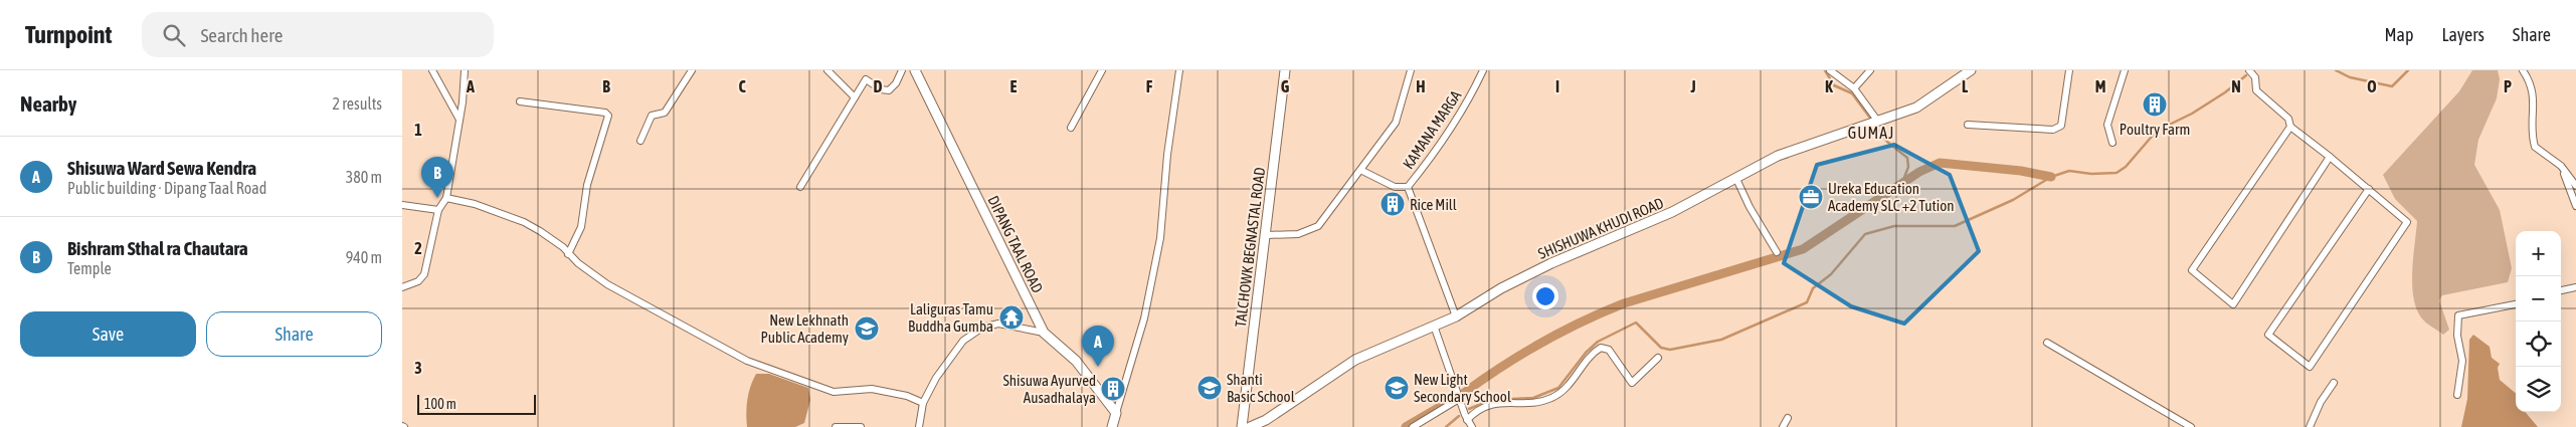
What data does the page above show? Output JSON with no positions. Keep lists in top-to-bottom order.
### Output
{
  "streets": {
    "main road": ["SHISHUWA KHUDI ROAD", "DIPANG TAAL ROAD", "TALCHOWK BEGNASTAL ROAD"],
    "street": ["KAMANA MARGA"]
  },
  "crossings": [
    ["KAMANA MARGA", "SHISHUWA KHUDI ROAD"]
  ],
  "districts": ["GUMAJ"],
  "places": {
    "building": ["Poultry Farm", "Rice Mill", "Shisuwa Ayurved Ausadhalaya"],
    "office": ["Ureka Education Academy SLC +2 Tution"],
    "temple": ["Laliguras Tamu Buddha Gumba"],
    "school or university": ["New Lekhnath Public Academy", "Shanti Basic School", "New Light Secondary School"]
  },
  "scale_bar": "100 m",
  "page": {
    "header": "Turnpoint",
    "search": "Search here",
    "nav": ["Map", "Layers", "Share"],
    "heading": ["Nearby", "2 results"],
    "list": [
      {
        "mark": "A",
        "name": "Shisuwa Ward Sewa Kendra",
        "note": "Public building · Dipang Taal Road",
        "value": "380 m"
      },
      {
        "mark": "B",
        "name": "Bishram Sthal ra Chautara",
        "note": "Temple",
        "value": "940 m"
      }
    ],
    "pins": ["B", "A"],
    "map_buttons": ["+", "−"],
    "buttons": ["Save", "Share"],
    "scale": "100 m"
  },
  "grid": {
    "columns": [
      "A",
      "B",
      "C",
      "D",
      "E",
      "F",
      "G",
      "H",
      "I",
      "J",
      "K",
      "L",
      "M",
      "N",
      "O",
      "P"
    ],
    "rows": ["1", "2", "3"]
  }
}
